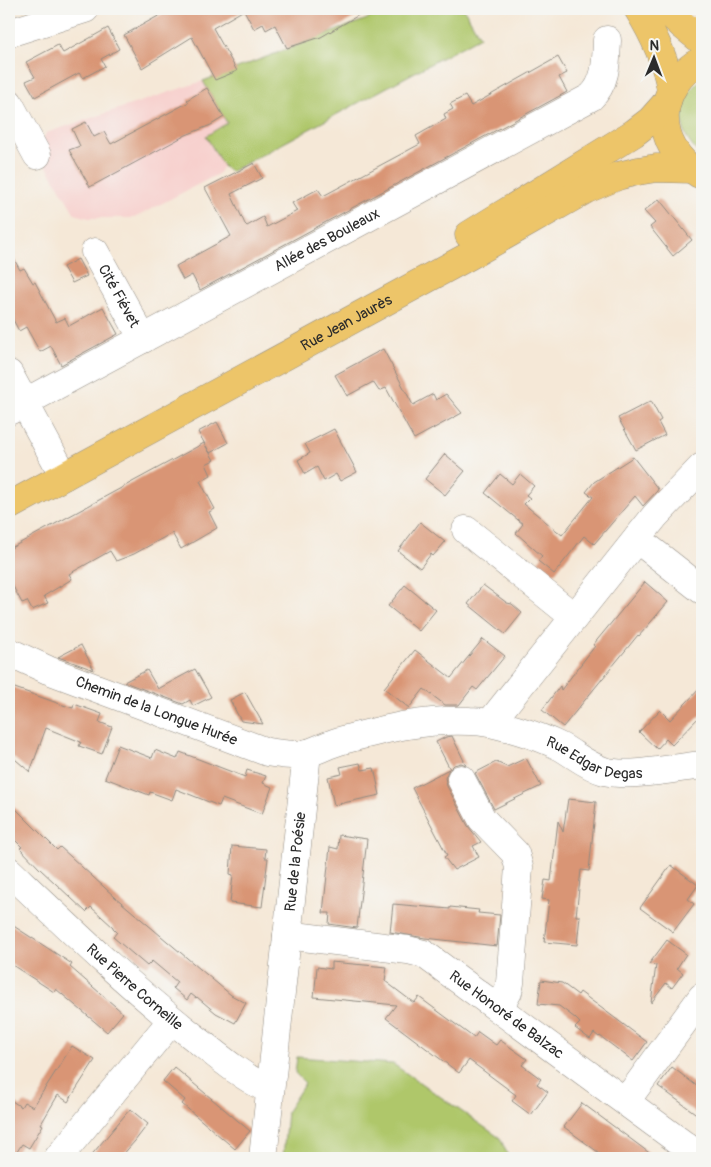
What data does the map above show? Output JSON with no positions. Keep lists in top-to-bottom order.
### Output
{
  "streets": {
    "main road": ["Rue Jean Jaurès"],
    "street": [
      "Allée des Bouleaux",
      "Cité Fiévet",
      "Chemin de la Longue Hurée",
      "Rue Edgar Degas",
      "Rue de la Poésie",
      "Rue Pierre Corneille",
      "Rue Honoré de Balzac"
    ]
  },
  "crossings": [
    ["Allée des Bouleaux", "Cité Fiévet"],
    ["Chemin de la Longue Hurée", "Rue de la Poésie"],
    ["Rue de la Poésie", "Rue Pierre Corneille"],
    ["Rue de la Poésie", "Rue Honoré de Balzac"]
  ],
  "north": "top"
}
